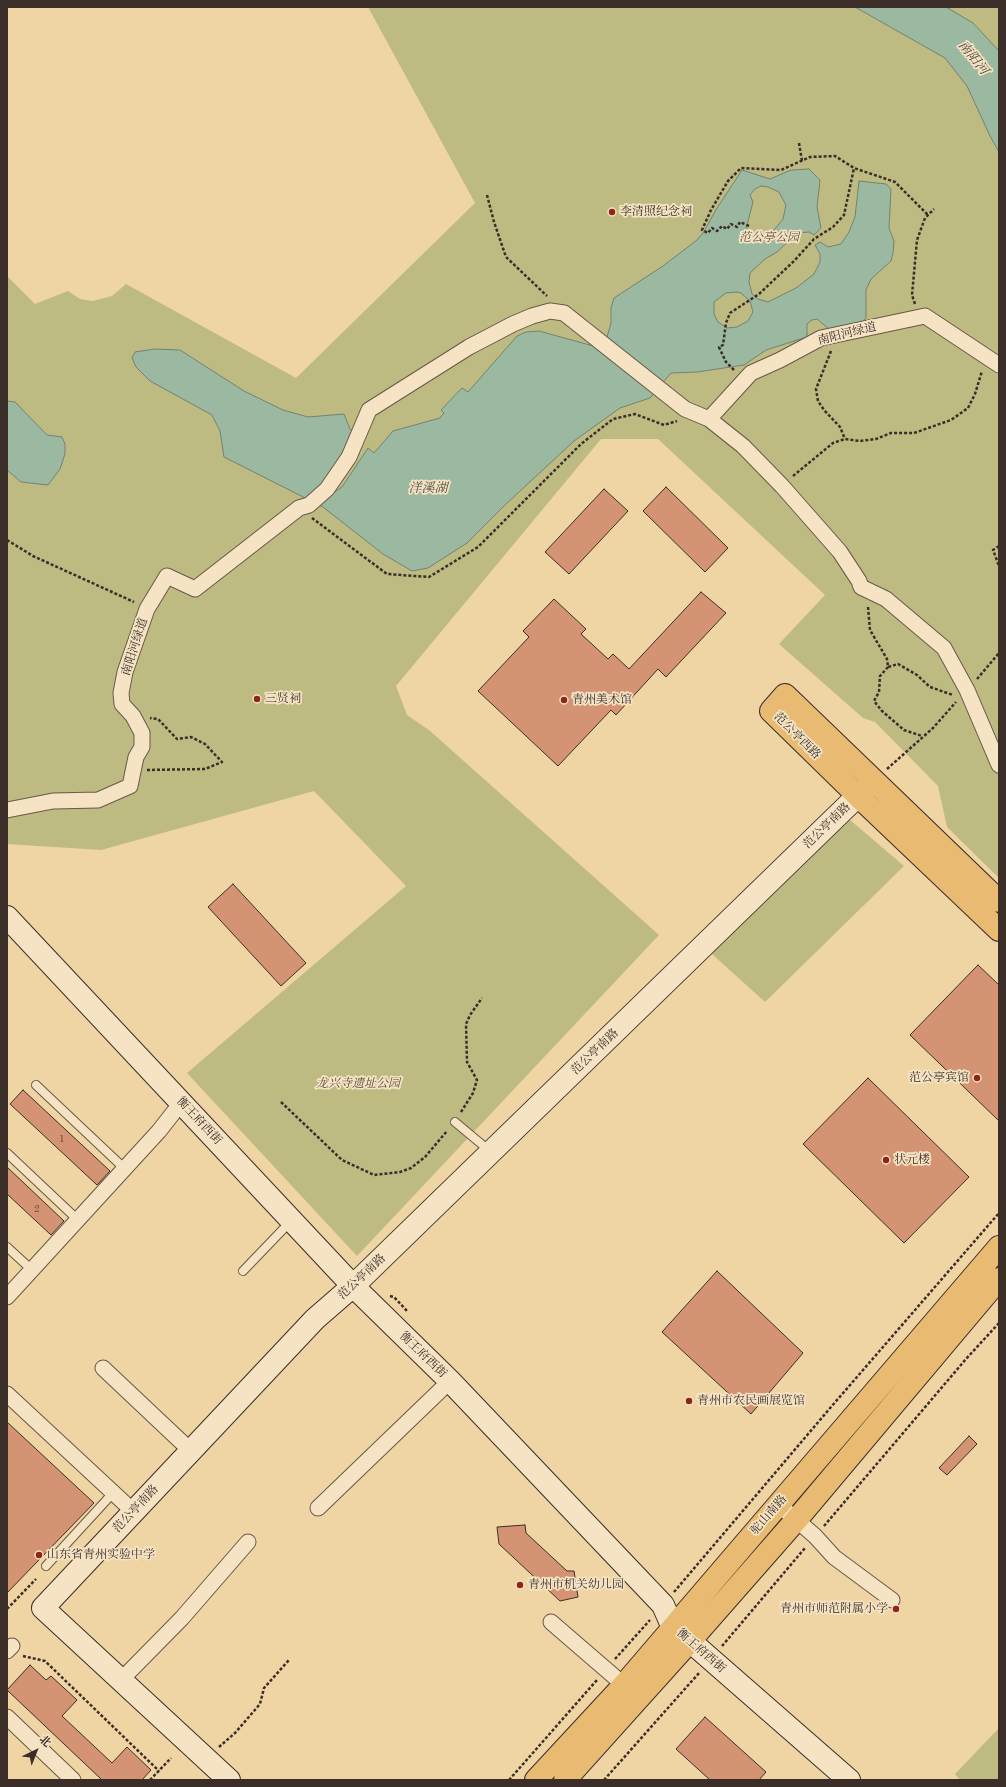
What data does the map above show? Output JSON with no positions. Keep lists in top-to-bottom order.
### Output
{
  "streets": {
    "main road": ["范公亭西路", "驼山南路"],
    "street": ["南阳河绿道", "范公亭南路", "衡王府西街"]
  },
  "crossings": [
    ["范公亭西路", "范公亭南路"],
    ["范公亭南路", "衡王府西街"],
    ["衡王府西街", "驼山南路"]
  ],
  "water": ["南阳河", "洋溪湖"],
  "parks": ["范公亭公园", "龙兴寺遗址公园"],
  "places": [
    "李清照纪念祠",
    "三贤祠",
    "青州美术馆",
    "范公亭宾馆",
    "状元楼",
    "青州市农民画展览馆",
    "山东省青州实验中学",
    "青州市机关幼儿园",
    "青州市师范附属小学"
  ],
  "house_numbers": ["1", "2"],
  "north": "top right"
}
